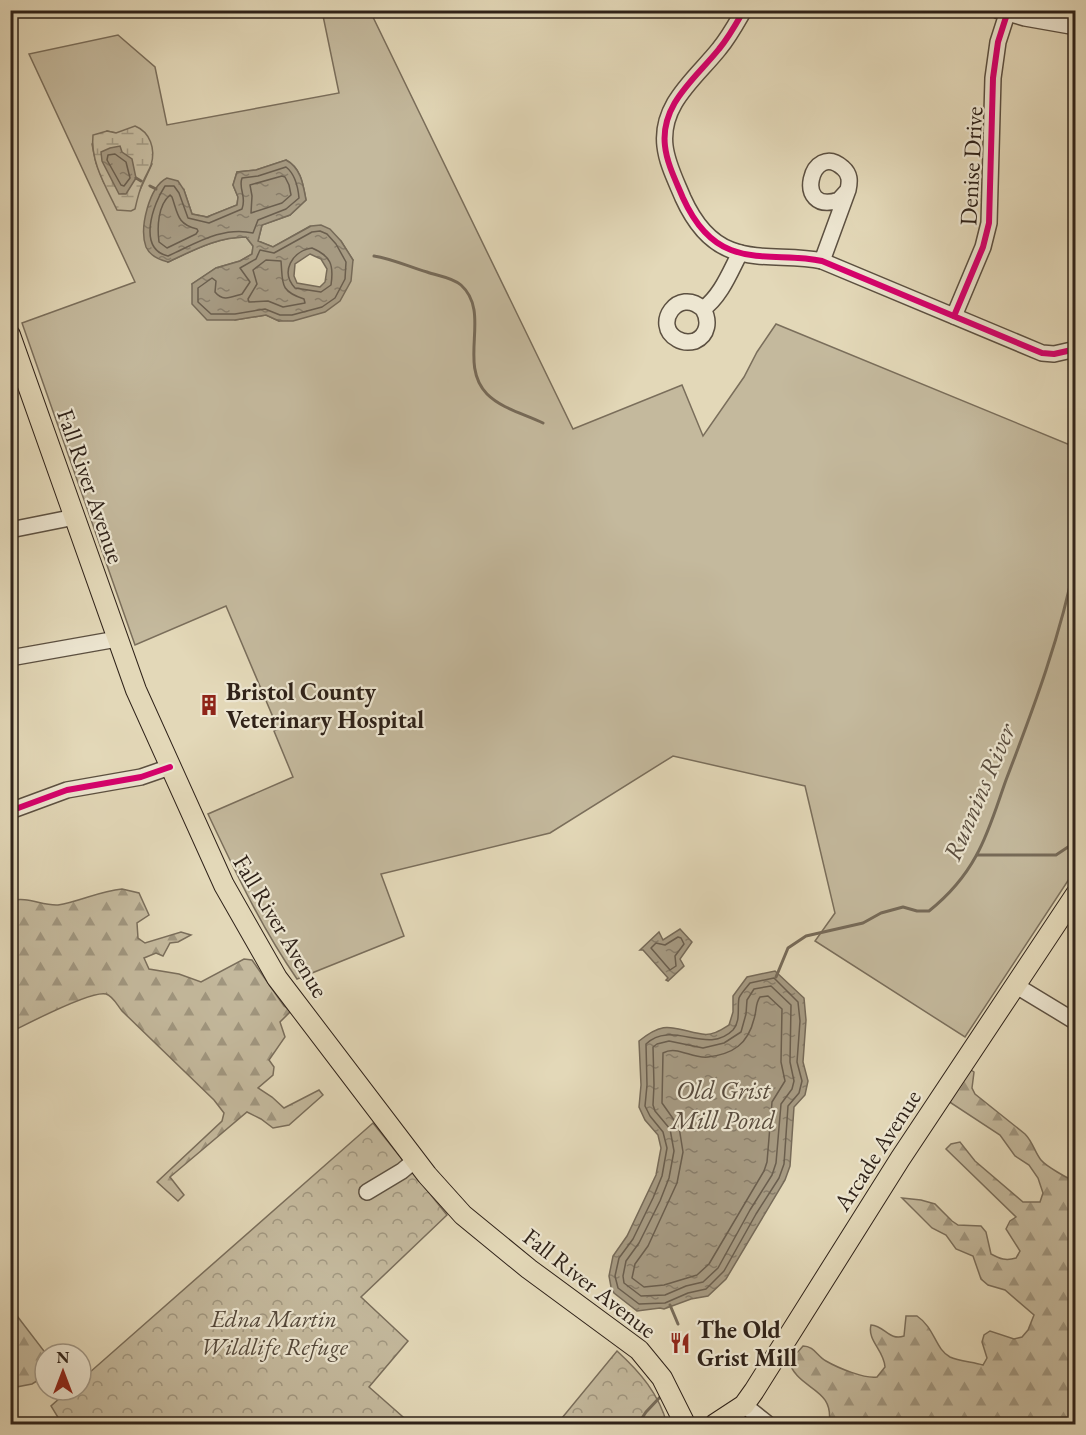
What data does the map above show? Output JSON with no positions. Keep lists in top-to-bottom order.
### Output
{
  "streets": {
    "main road": ["Fall River Avenue", "Arcade Avenue"],
    "street": ["Denise Drive"]
  },
  "water": ["Runnins River", "Old Grist Mill Pond"],
  "parks": ["Edna Martin Wildlife Refuge"],
  "places": {
    "building": ["Bristol County Veterinary Hospital"],
    "restaurant": ["The Old Grist Mill"]
  },
  "north": "top"
}
